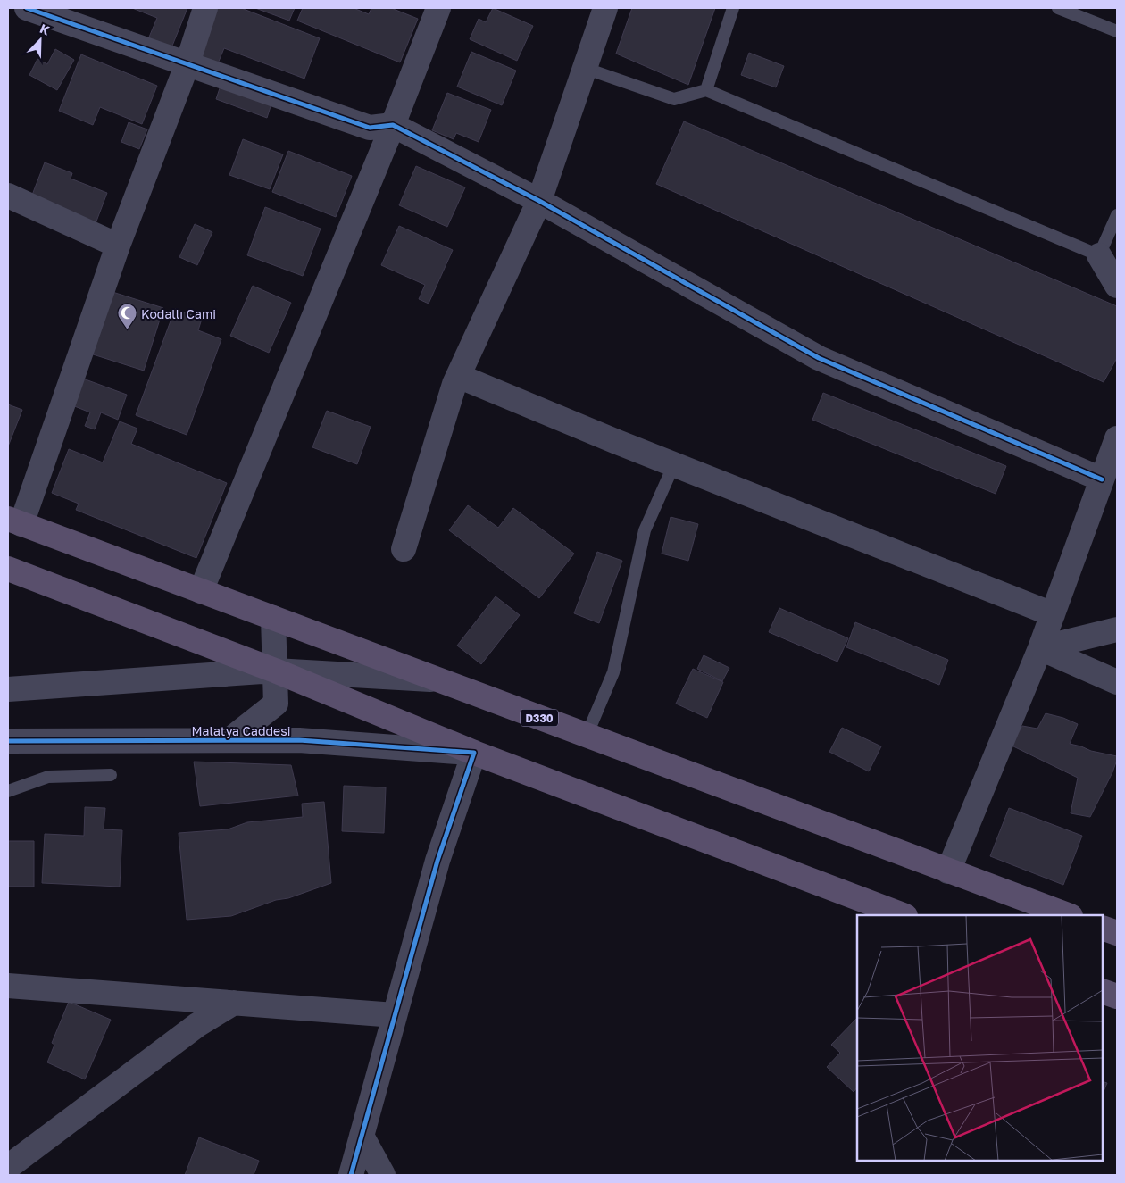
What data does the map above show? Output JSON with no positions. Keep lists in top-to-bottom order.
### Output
{
  "streets": {
    "main road": ["D330"],
    "street": ["Malatya Caddesi"]
  },
  "places": {
    "mosque": ["Kodallı Cami"]
  },
  "north": "top right"
}
